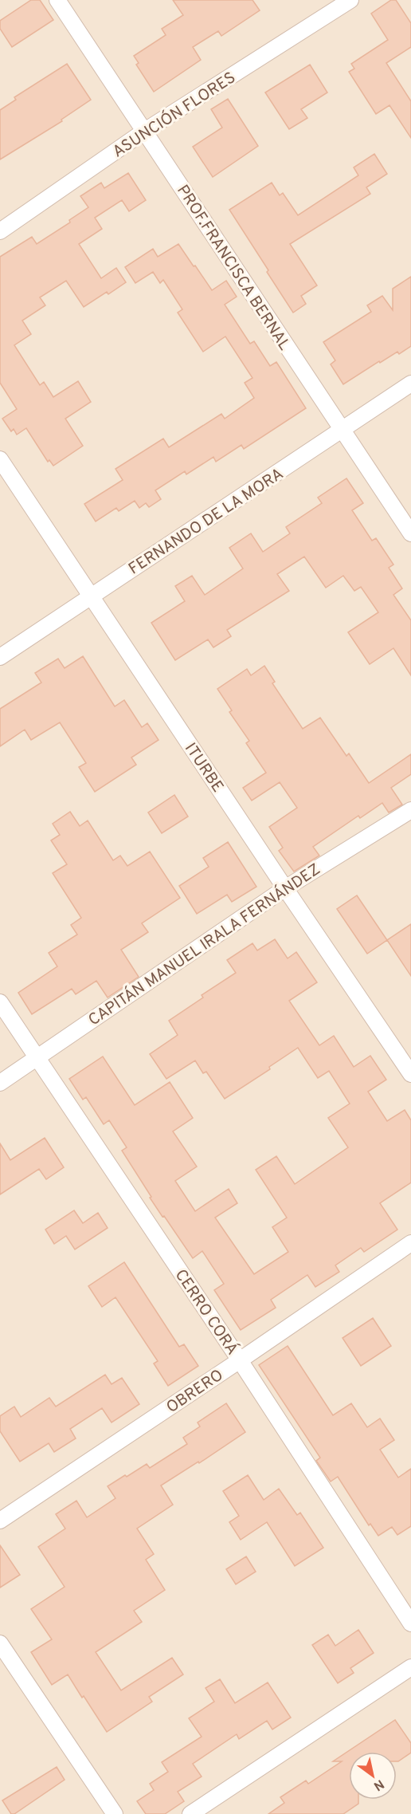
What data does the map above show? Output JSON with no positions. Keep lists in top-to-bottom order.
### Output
{
  "streets": {
    "street": [
      "ASUNCIÓN FLORES",
      "PROF.FRANCISCA BERNAL",
      "FERNANDO DE LA MORA",
      "ITURBE",
      "CAPITÁN MANUEL IRALA FERNÁNDEZ",
      "CERRO CORÁ",
      "OBRERO"
    ]
  },
  "crossings": [
    ["ASUNCIÓN FLORES", "PROF.FRANCISCA BERNAL"],
    ["PROF.FRANCISCA BERNAL", "FERNANDO DE LA MORA"],
    ["FERNANDO DE LA MORA", "ITURBE"],
    ["ITURBE", "CAPITÁN MANUEL IRALA FERNÁNDEZ"],
    ["CAPITÁN MANUEL IRALA FERNÁNDEZ", "CERRO CORÁ"],
    ["CERRO CORÁ", "OBRERO"]
  ],
  "north": "bottom right"
}
